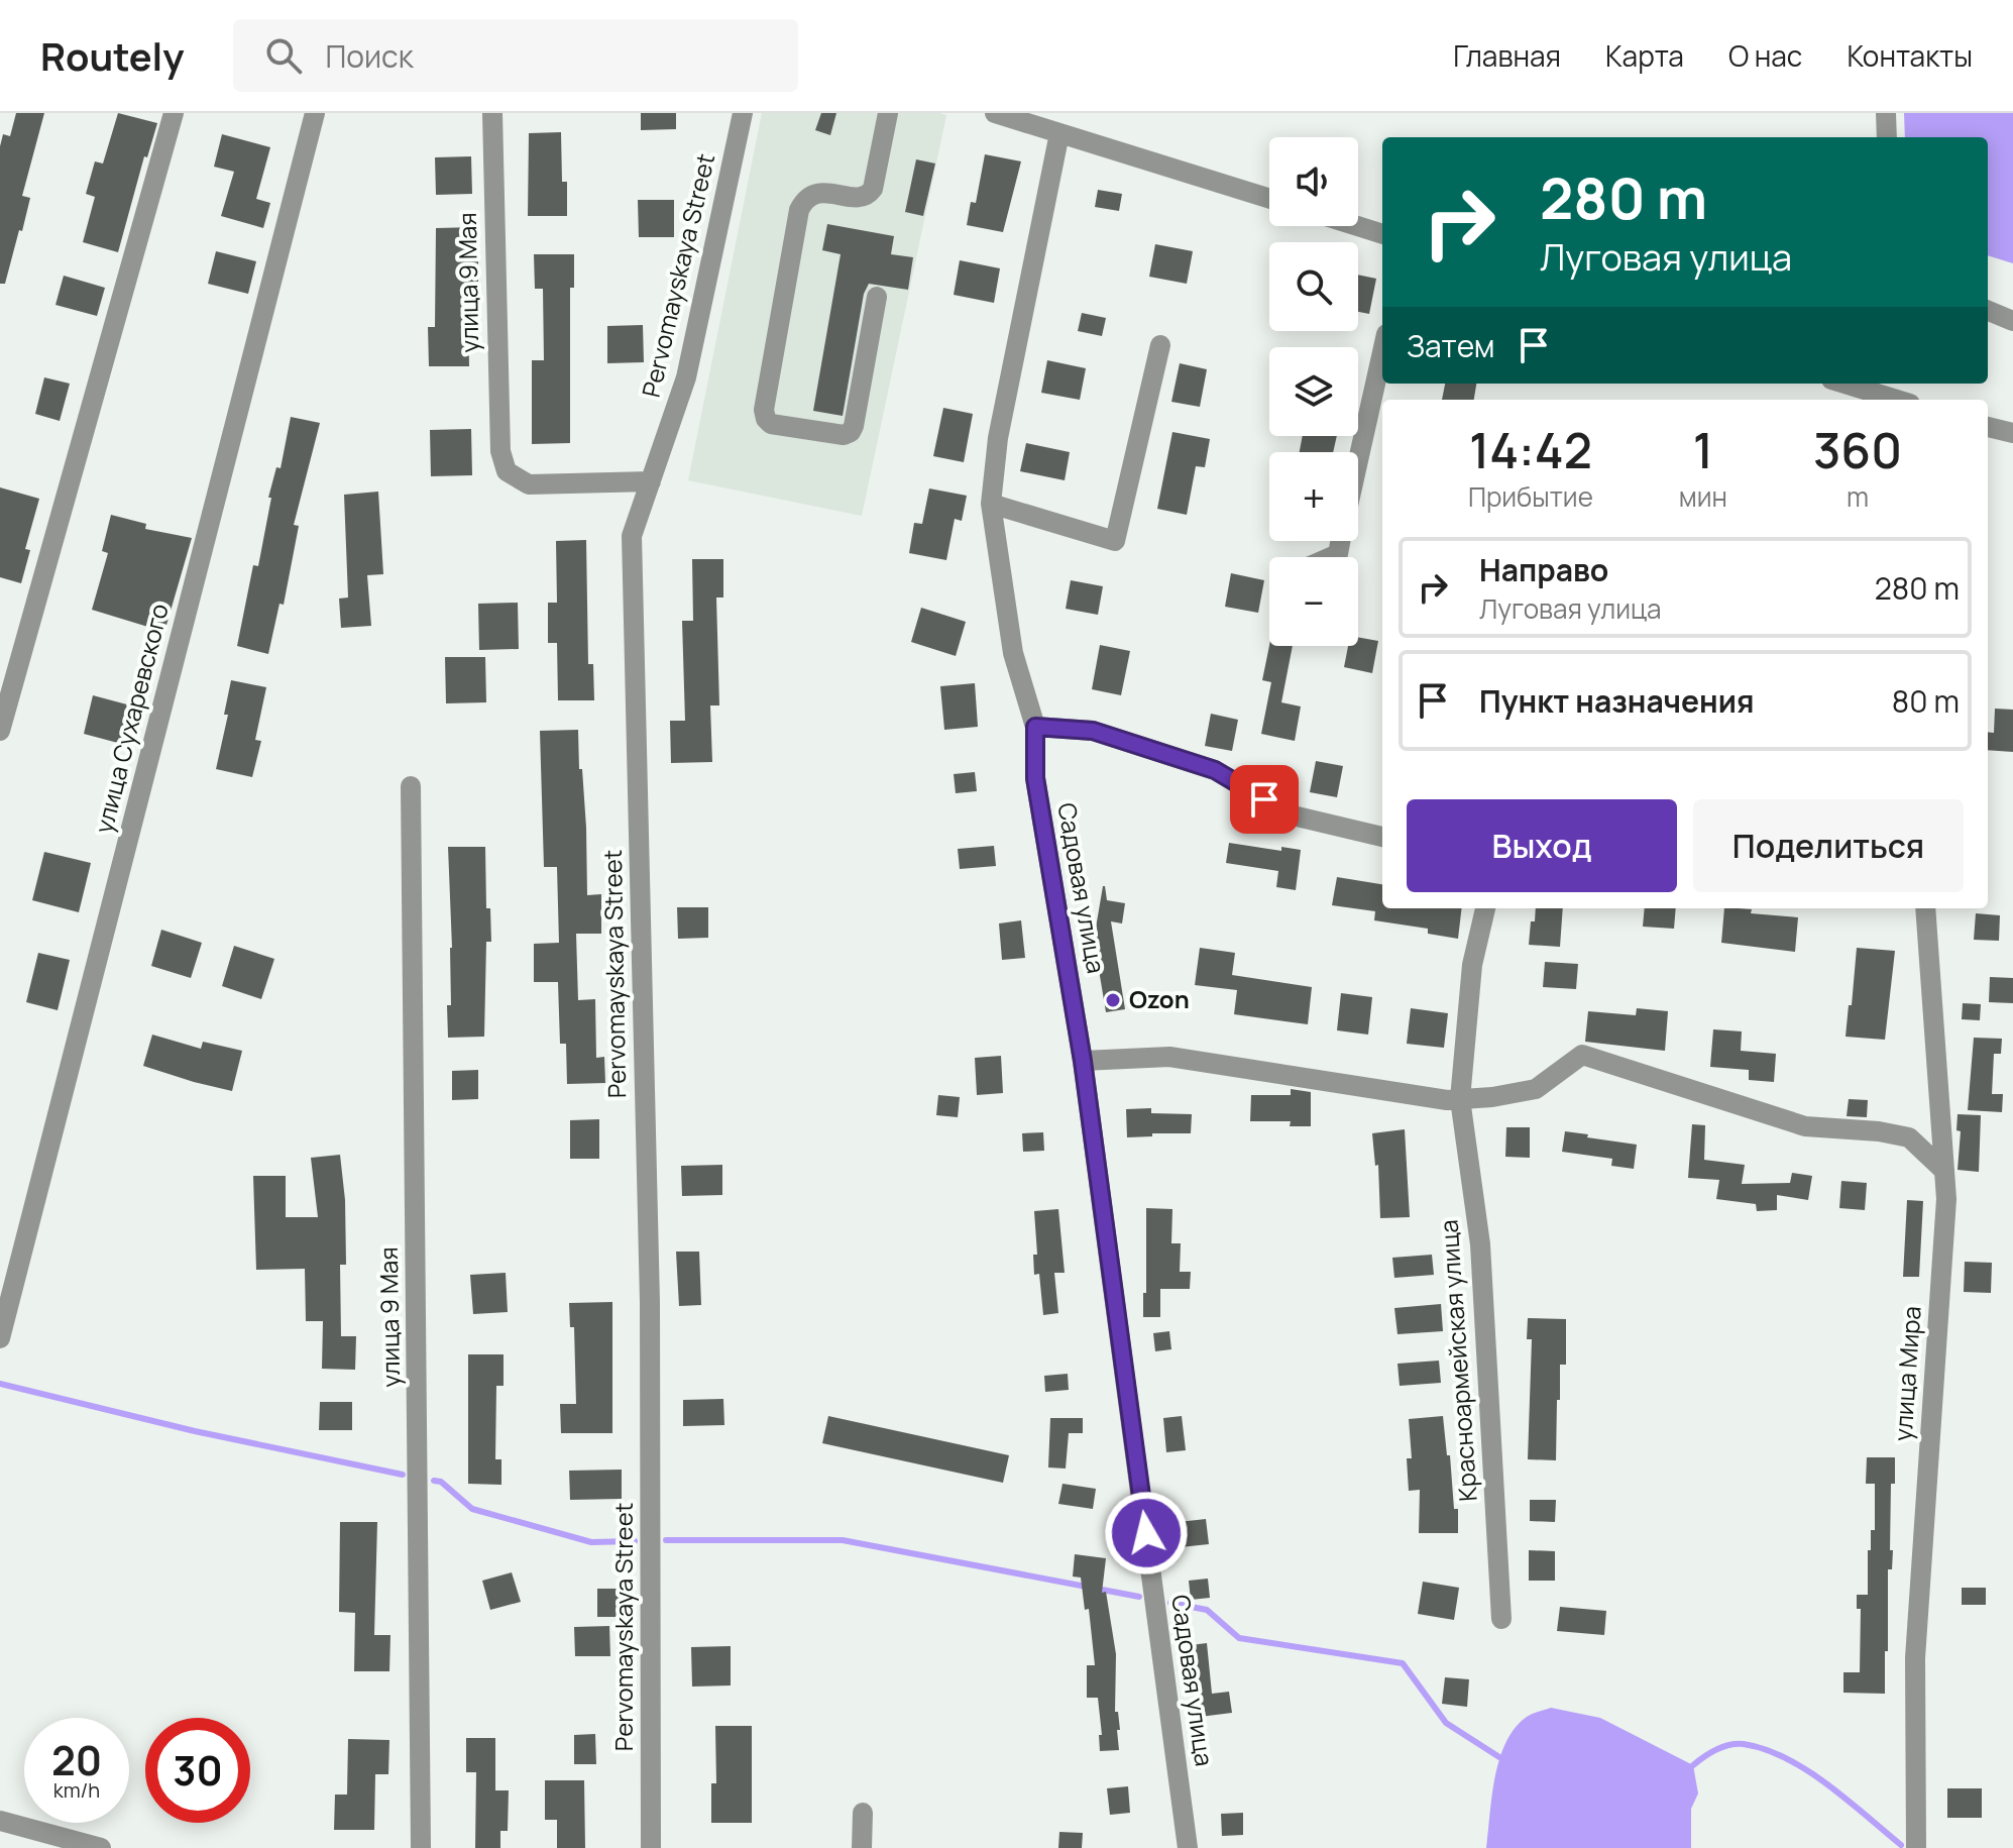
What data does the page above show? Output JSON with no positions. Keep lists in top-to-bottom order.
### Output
{
  "streets": {
    "street": [
      "Pervomayskaya Street",
      "улица 9 Мая",
      "улица Сухаревского",
      "Садовая улица",
      "Красноармейская улица",
      "улица Мира"
    ]
  },
  "crossings": [
    ["Pervomayskaya Street", "улица 9 Мая"]
  ],
  "places": ["Ozon"],
  "page": {
    "header": "Routely",
    "search": "Поиск",
    "nav": [
      "Главная",
      "Карта",
      "О нас",
      "Контакты"
    ],
    "map_buttons": ["+", "−"],
    "turn": ["280 m", "Луговая улица"],
    "then": "Затем",
    "eta": [
      "14:42",
      "Прибытие",
      "1",
      "мин",
      "360",
      "m"
    ],
    "list": [
      {
        "name": "Направо",
        "note": "Луговая улица",
        "value": "280 m"
      },
      {
        "name": "Пункт назначения",
        "value": "80 m"
      }
    ],
    "buttons": ["Выход", "Поделиться"],
    "speed": "20 km/h",
    "limit": "30"
  }
}
